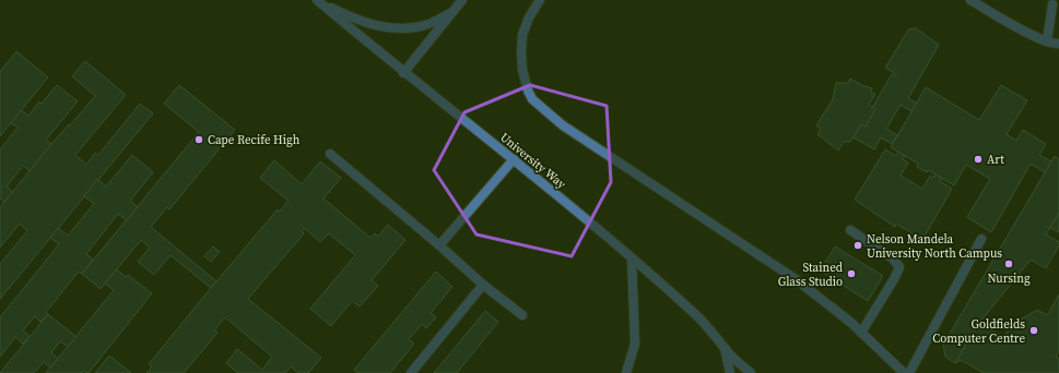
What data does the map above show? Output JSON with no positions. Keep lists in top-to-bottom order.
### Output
{
  "streets": {
    "street": ["University Way"]
  },
  "places": [
    "Cape Recife High",
    "Art",
    "Nelson Mandela University North Campus",
    "Nursing",
    "Stained Glass Studio",
    "Goldfields Computer Centre"
  ]
}
